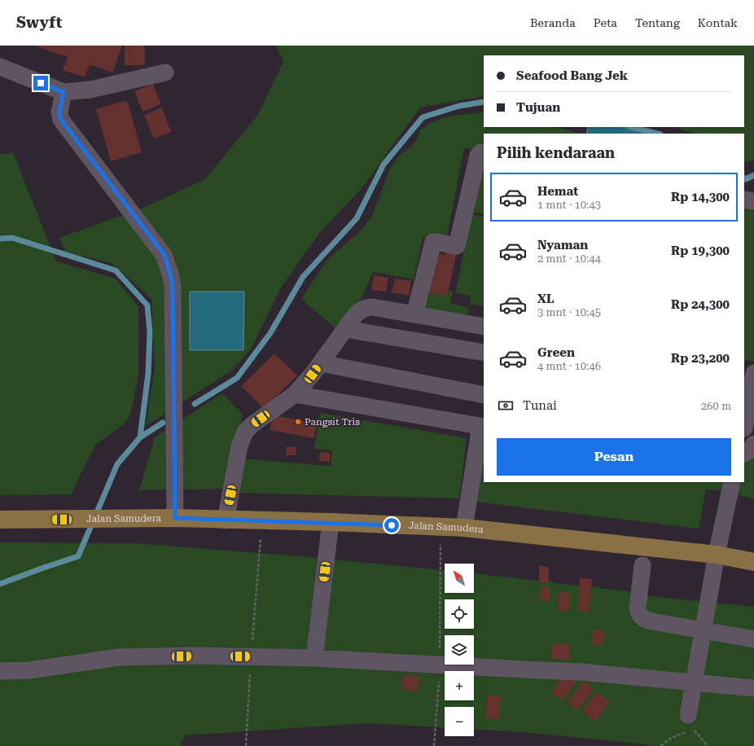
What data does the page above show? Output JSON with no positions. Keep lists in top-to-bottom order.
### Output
{
  "streets": {
    "main road": ["Jalan Samudera"]
  },
  "places": ["Pangsit Tris"],
  "north": "top left",
  "page": {
    "header": "Swyft",
    "nav": [
      "Beranda",
      "Peta",
      "Tentang",
      "Kontak"
    ],
    "banner": ["Seafood Bang Jek", "Tujuan"],
    "heading": "Pilih kendaraan",
    "list": [
      {
        "name": "Hemat",
        "note": "1 mnt · 10:43",
        "value": "Rp 14,300"
      },
      {
        "name": "Nyaman",
        "note": "2 mnt · 10:44",
        "value": "Rp 19,300"
      },
      {
        "name": "XL",
        "note": "3 mnt · 10:45",
        "value": "Rp 24,300"
      },
      {
        "name": "Green",
        "note": "4 mnt · 10:46",
        "value": "Rp 23,200"
      }
    ],
    "pay": ["Tunai", "260 m"],
    "buttons": "Pesan",
    "map_buttons": ["+", "−"]
  }
}
